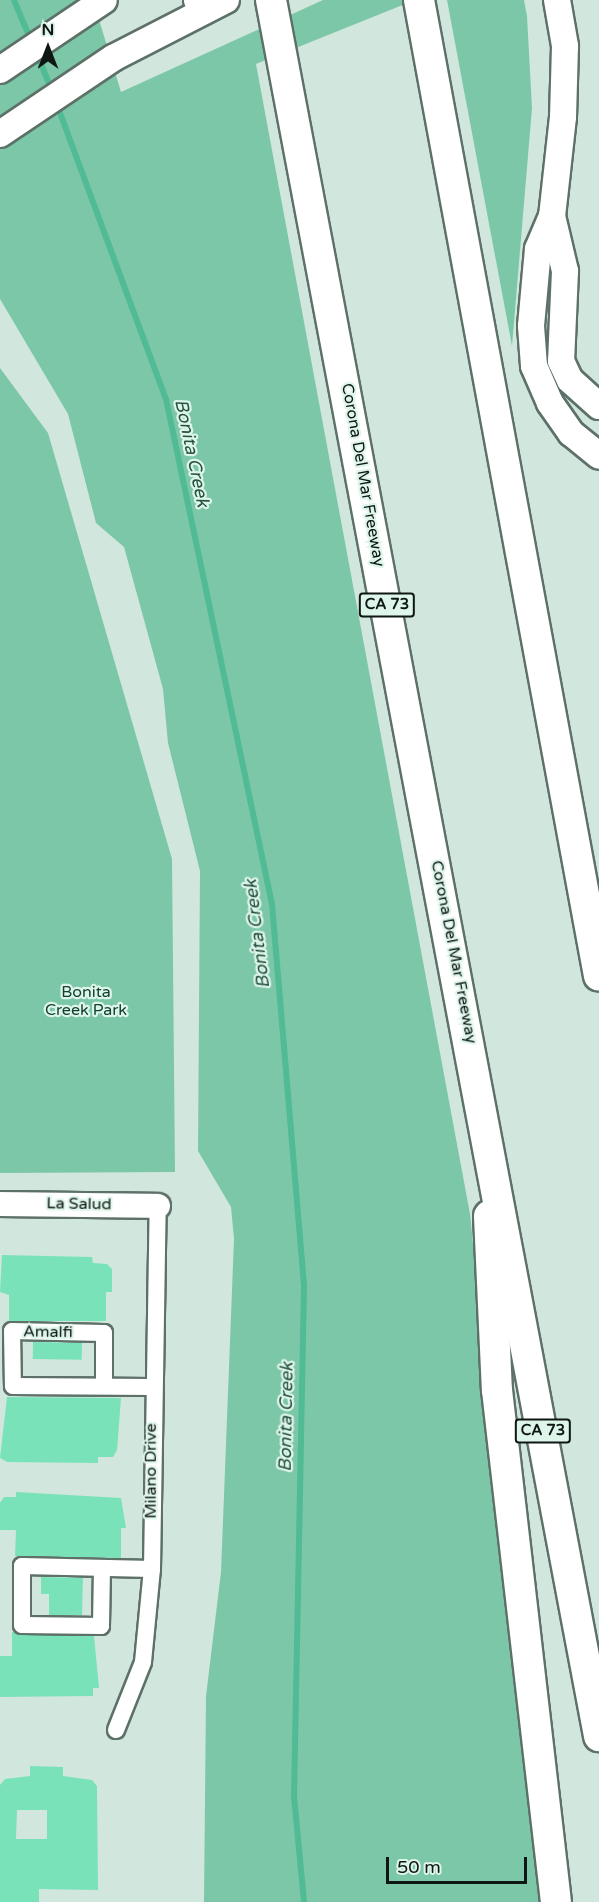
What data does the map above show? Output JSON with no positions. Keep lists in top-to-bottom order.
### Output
{
  "streets": {
    "highway": ["Corona Del Mar Freeway", "CA 73"],
    "street": ["La Salud", "Amalfi", "Milano Drive"]
  },
  "crossings": [
    ["Corona Del Mar Freeway", "CA 73"],
    ["La Salud", "Milano Drive"],
    ["Amalfi", "Milano Drive"]
  ],
  "water": ["Bonita Creek"],
  "parks": ["Bonita Creek Park"],
  "scale_bar": "50 m",
  "north": "top"
}
